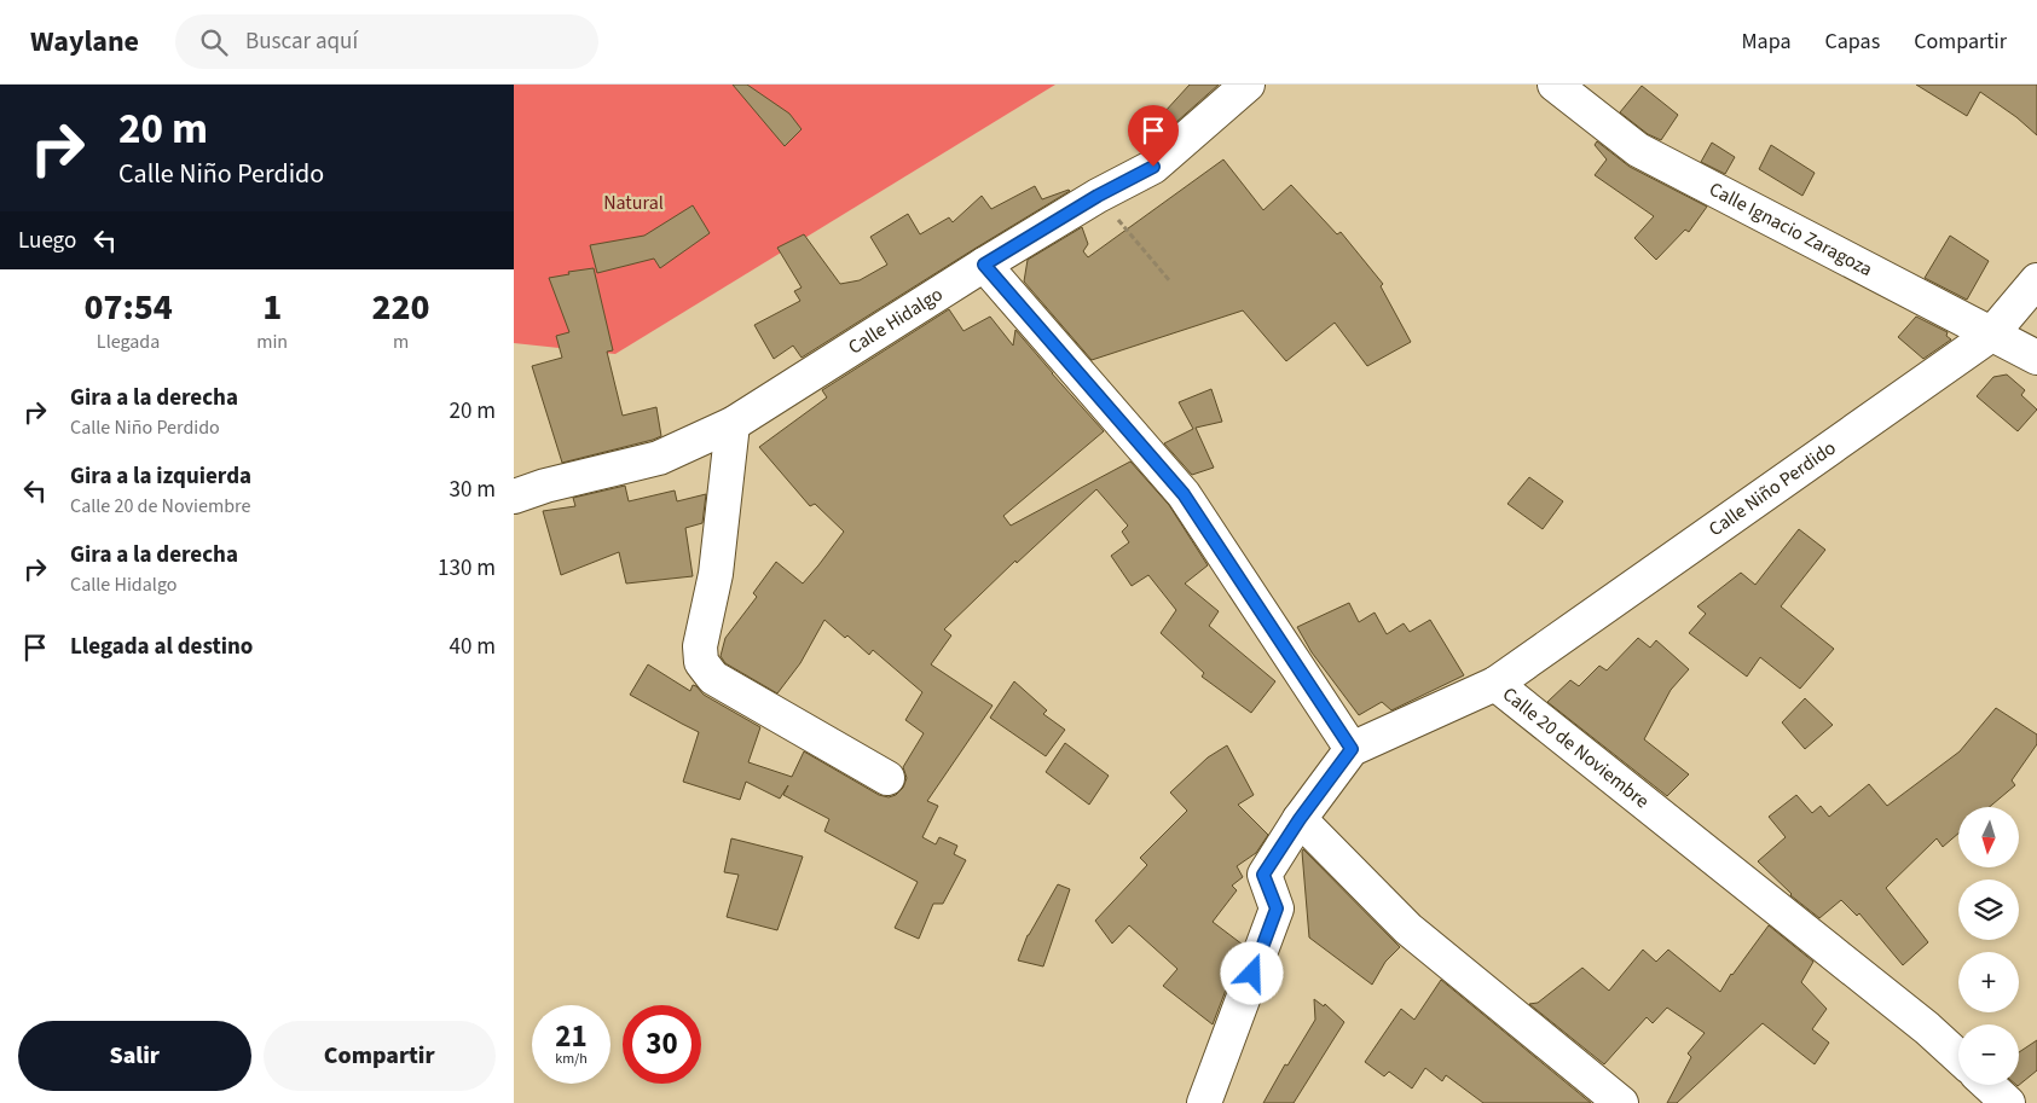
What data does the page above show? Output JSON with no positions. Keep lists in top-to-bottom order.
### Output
{
  "streets": {
    "street": [
      "Calle Ignacio Zaragoza",
      "Calle Hidalgo",
      "Calle Niño Perdido",
      "Calle 20 de Noviembre"
    ]
  },
  "crossings": [
    ["Calle Ignacio Zaragoza", "Calle Niño Perdido"],
    ["Calle Niño Perdido", "Calle 20 de Noviembre"]
  ],
  "parks": ["Natural"],
  "north": "bottom",
  "page": {
    "header": "Waylane",
    "search": "Buscar aquí",
    "nav": ["Mapa", "Capas", "Compartir"],
    "turn": ["20 m", "Calle Niño Perdido"],
    "then": "Luego",
    "eta": [
      "07:54",
      "Llegada",
      "1",
      "min",
      "220",
      "m"
    ],
    "list": [
      {
        "name": "Gira a la derecha",
        "note": "Calle Niño Perdido",
        "value": "20 m"
      },
      {
        "name": "Gira a la izquierda",
        "note": "Calle 20 de Noviembre",
        "value": "30 m"
      },
      {
        "name": "Gira a la derecha",
        "note": "Calle Hidalgo",
        "value": "130 m"
      },
      {
        "name": "Llegada al destino",
        "value": "40 m"
      }
    ],
    "map_buttons": ["+", "−"],
    "speed": "21 km/h",
    "limit": "30",
    "buttons": ["Salir", "Compartir"]
  }
}
